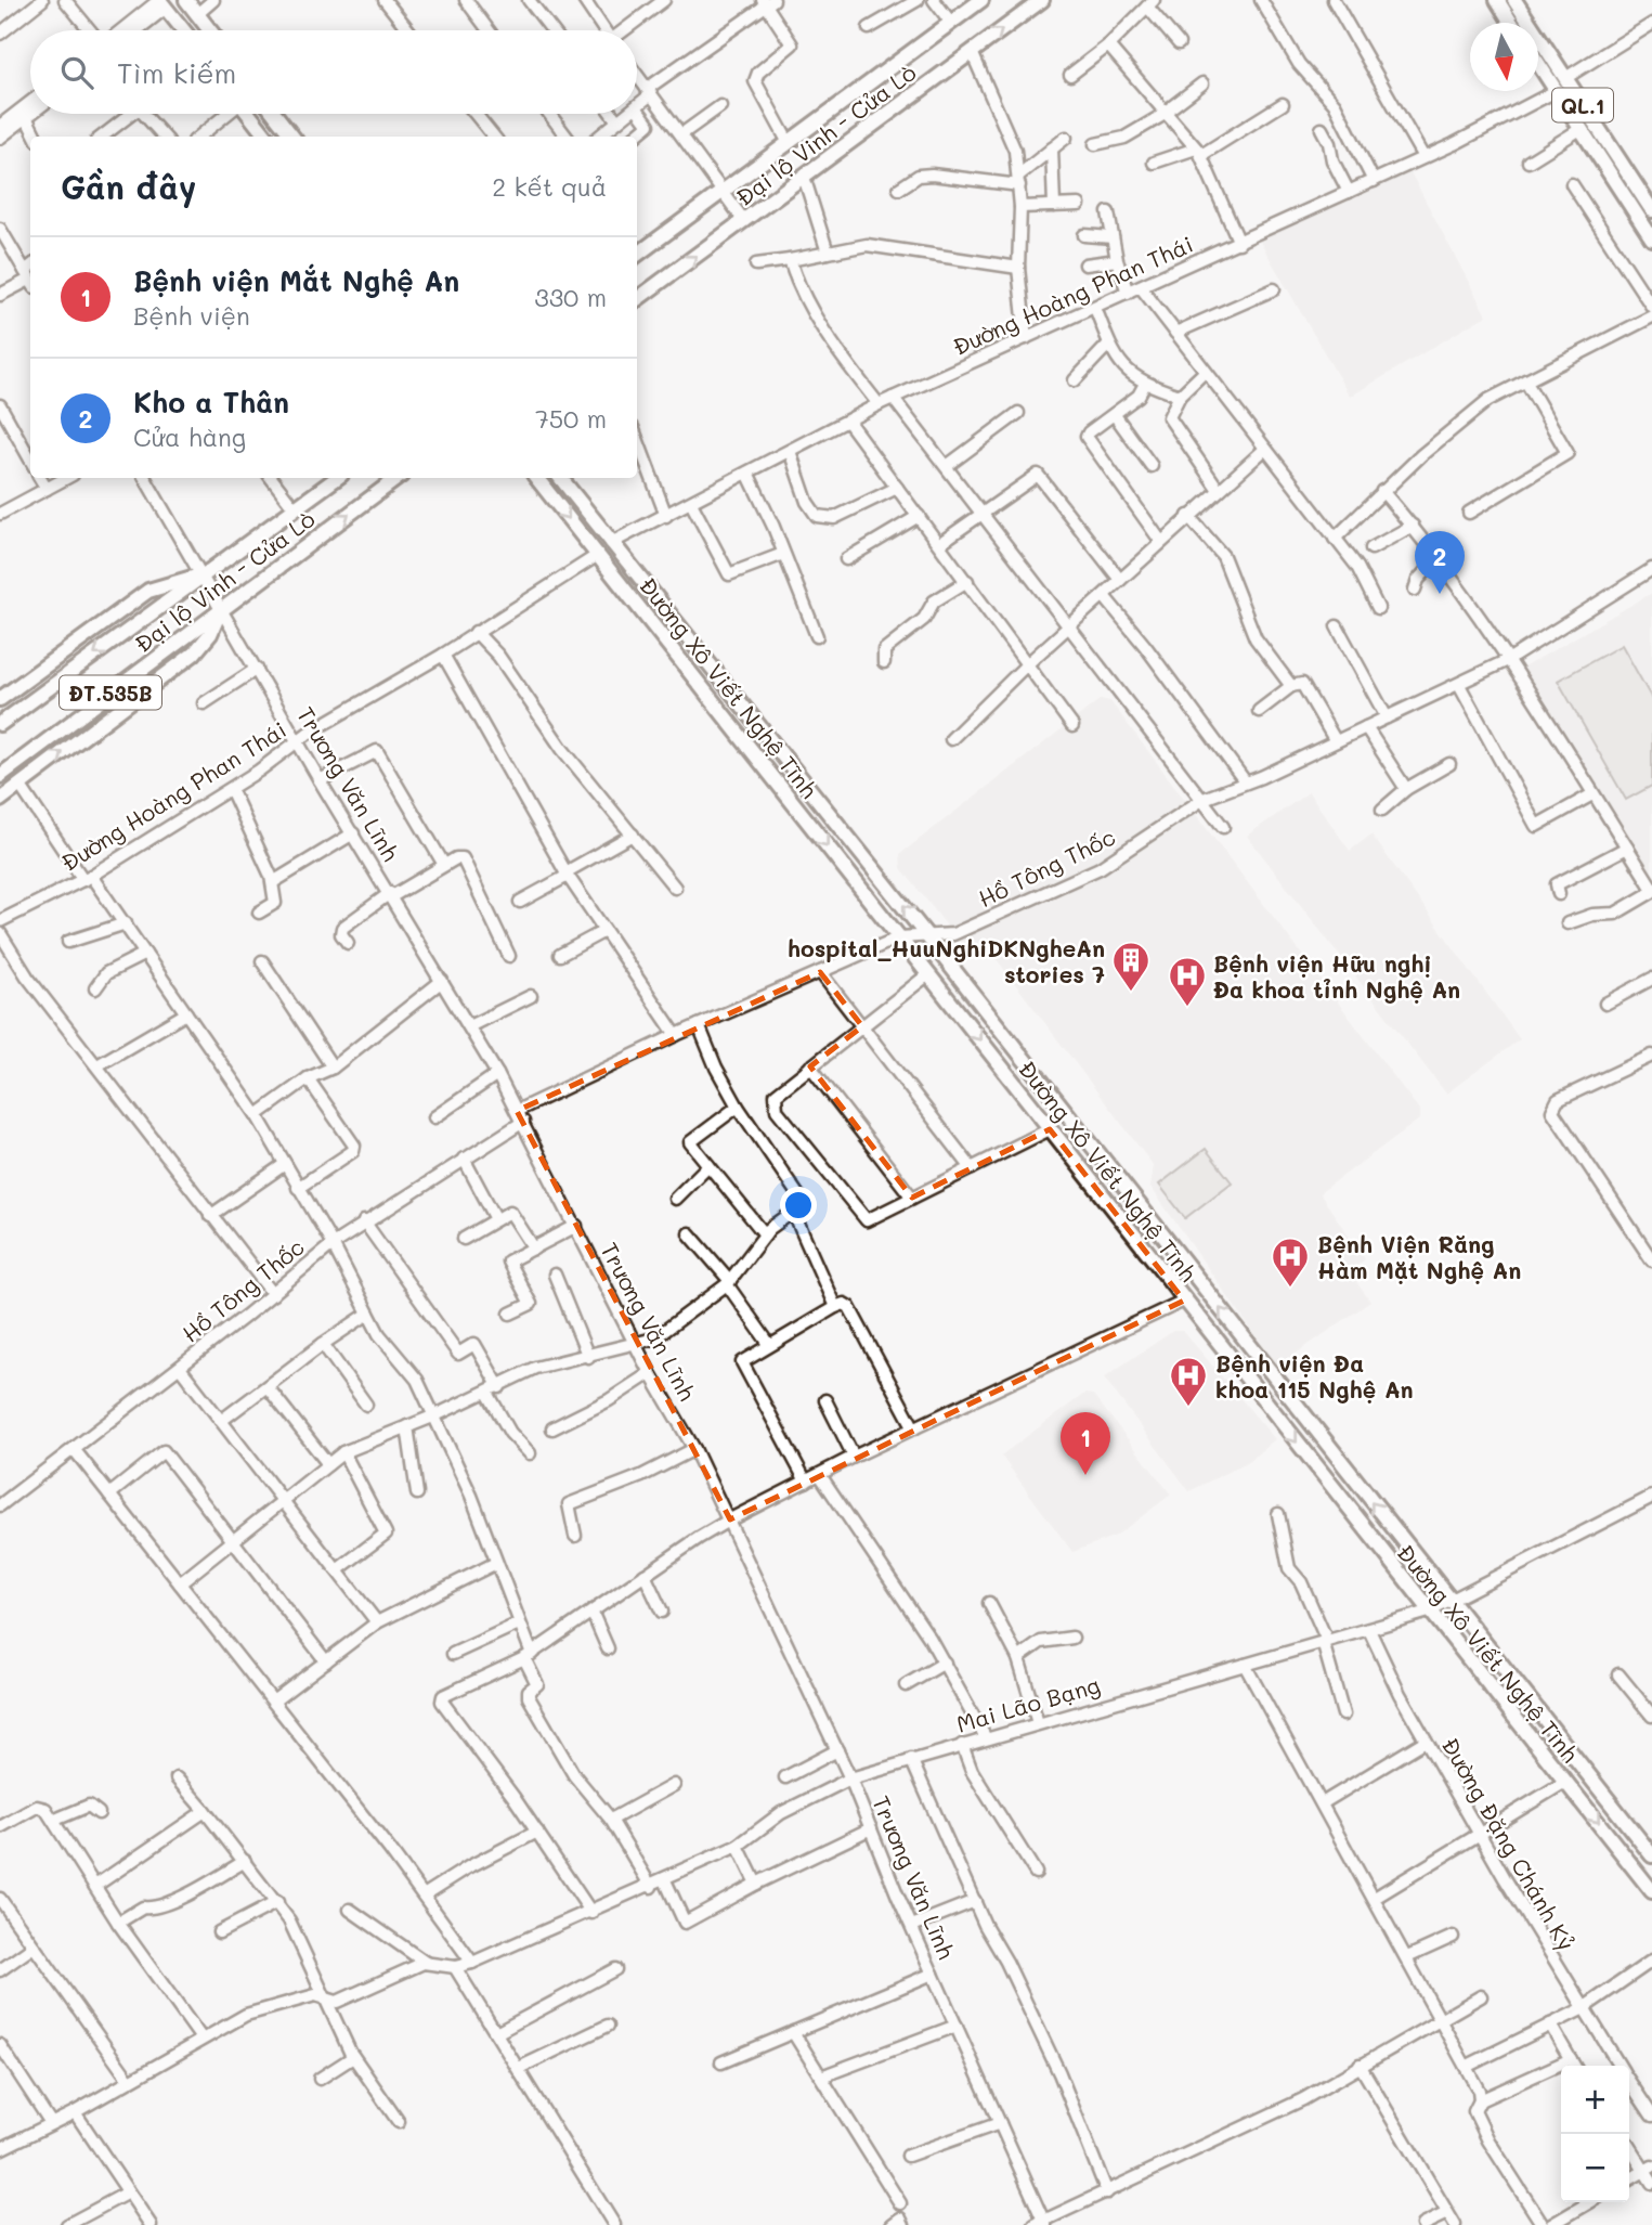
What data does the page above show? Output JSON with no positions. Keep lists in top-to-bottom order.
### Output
{
  "streets": {
    "main road": [
      "QL.1",
      "Đại lộ Vinh - Cửa Lò",
      "Đường Xô Viết Nghệ Tĩnh",
      "ĐT.535B"
    ],
    "street": [
      "Đường Hoàng Phan Thái",
      "Trương Văn Lĩnh",
      "Hồ Tông Thốc",
      "Mai Lão Bạng",
      "Đường Đặng Chánh Kỷ"
    ]
  },
  "crossings": [
    ["QL.1", "Đường Hoàng Phan Thái"],
    ["Đại lộ Vinh - Cửa Lò", "Trương Văn Lĩnh"],
    ["Đường Hoàng Phan Thái", "Đường Xô Viết Nghệ Tĩnh"],
    ["Đường Hoàng Phan Thái", "Trương Văn Lĩnh"],
    ["Đường Xô Viết Nghệ Tĩnh", "Hồ Tông Thốc"],
    ["Đường Xô Viết Nghệ Tĩnh", "Mai Lão Bạng"],
    ["Trương Văn Lĩnh", "Hồ Tông Thốc"],
    ["Trương Văn Lĩnh", "Mai Lão Bạng"],
    ["Mai Lão Bạng", "Đường Đặng Chánh Kỷ"]
  ],
  "places": {
    "building": ["hospital_HuuNghiDKNgheAn stories 7"],
    "hospital": ["Bệnh viện Hữu nghị Đa khoa tỉnh Nghệ An", "Bệnh Viện Răng Hàm Mặt Nghệ An", "Bệnh viện Đa khoa 115 Nghệ An"]
  },
  "north": "bottom",
  "page": {
    "search": "Tìm kiếm",
    "heading": ["Gần đây", "2 kết quả"],
    "list": [
      {
        "mark": "1",
        "name": "Bệnh viện Mắt Nghệ An",
        "note": "Bệnh viện",
        "value": "330 m"
      },
      {
        "mark": "2",
        "name": "Kho a Thân",
        "note": "Cửa hàng",
        "value": "750 m"
      }
    ],
    "pins": ["2", "1"],
    "map_buttons": ["+", "−"]
  }
}
